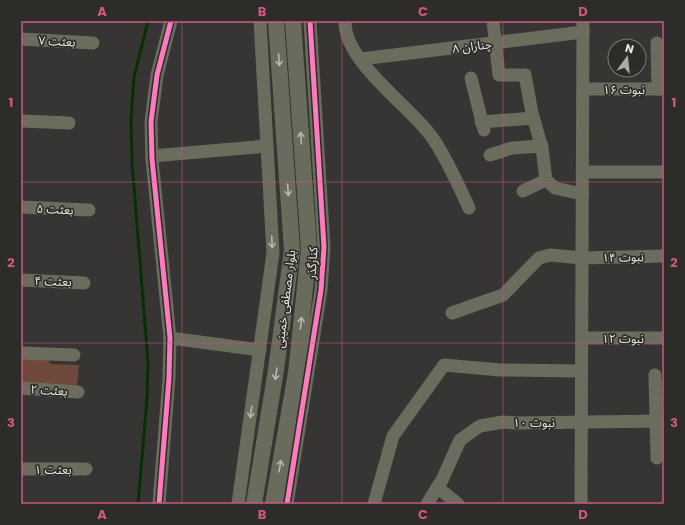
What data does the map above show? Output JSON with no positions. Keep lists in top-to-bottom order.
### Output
{
  "streets": {
    "main road": ["بلوار مصطفی خمینی"],
    "street": [
      "بعثت ۷",
      "چناران ۸",
      "نبوت ۱۶",
      "بعثت ۵",
      "نبوت ۱۴",
      "کنارگذر",
      "بعثت ۴",
      "نبوت ۱۲",
      "بعثت ۲",
      "نبوت ۱۰",
      "بعثت ۱"
    ]
  },
  "north": "top",
  "grid": {
    "columns": [
      "A",
      "B",
      "C",
      "D"
    ],
    "rows": ["1", "2", "3"]
  }
}
